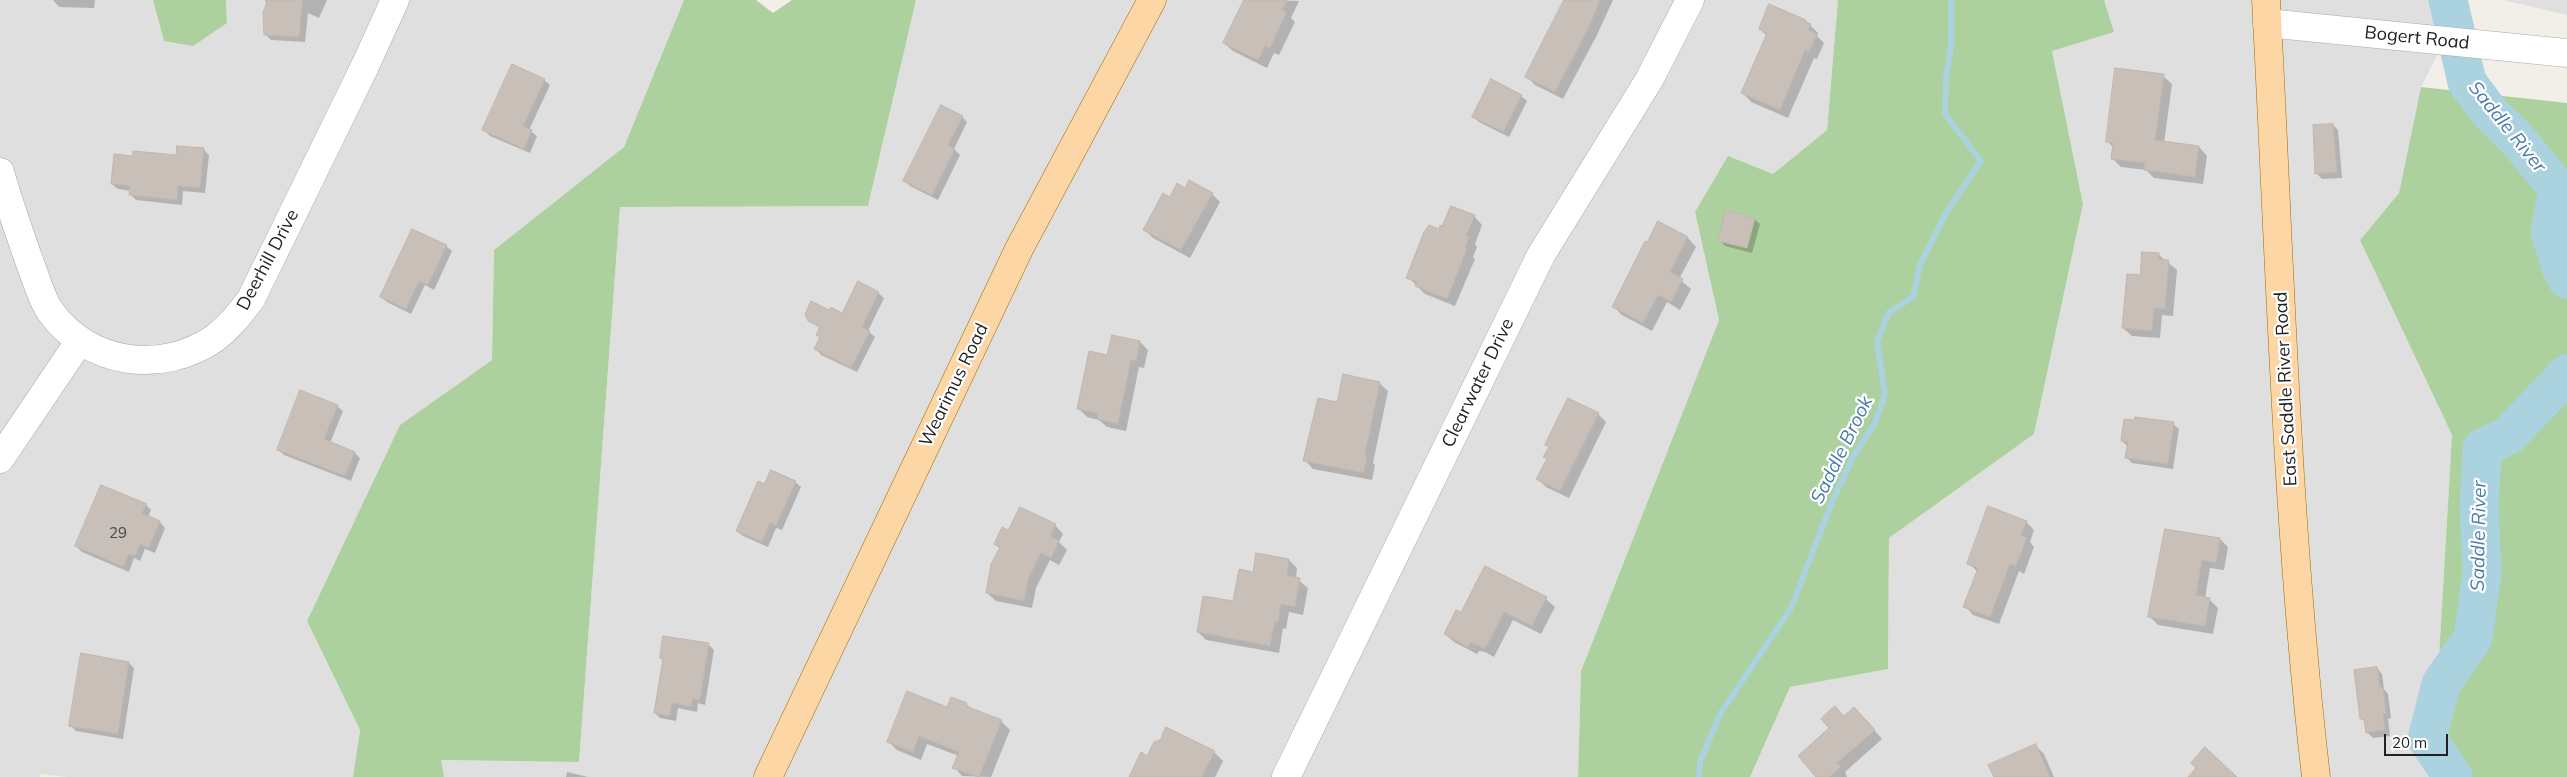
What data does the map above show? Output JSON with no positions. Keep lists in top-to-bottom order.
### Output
{
  "streets": {
    "main road": ["Wearimus Road", "East Saddle River Road"],
    "street": ["Bogert Road", "Deerhill Drive", "Clearwater Drive"]
  },
  "crossings": [
    ["Bogert Road", "East Saddle River Road"]
  ],
  "water": ["Saddle River", "Saddle Brook"],
  "house_numbers": ["29"],
  "scale_bar": "20 m"
}
